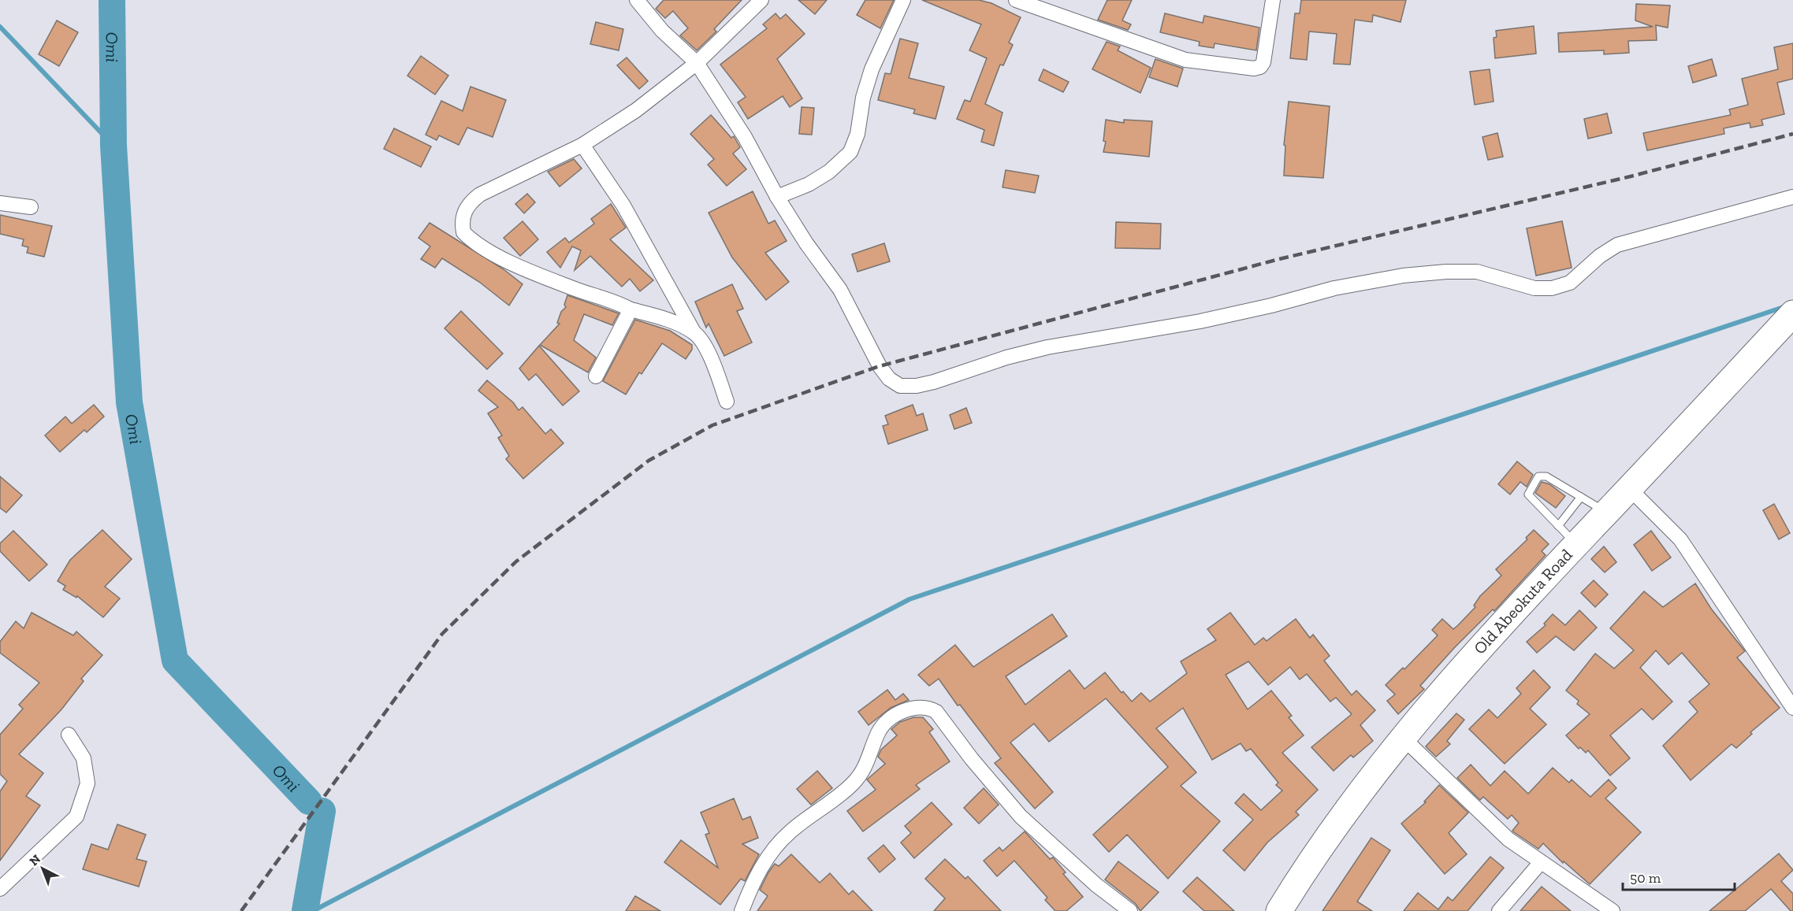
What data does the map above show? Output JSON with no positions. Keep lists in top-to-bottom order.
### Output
{
  "streets": {
    "highway": ["Old Abeokuta Road"]
  },
  "water": ["Omi"],
  "scale_bar": "50 m",
  "north": "top left"
}
